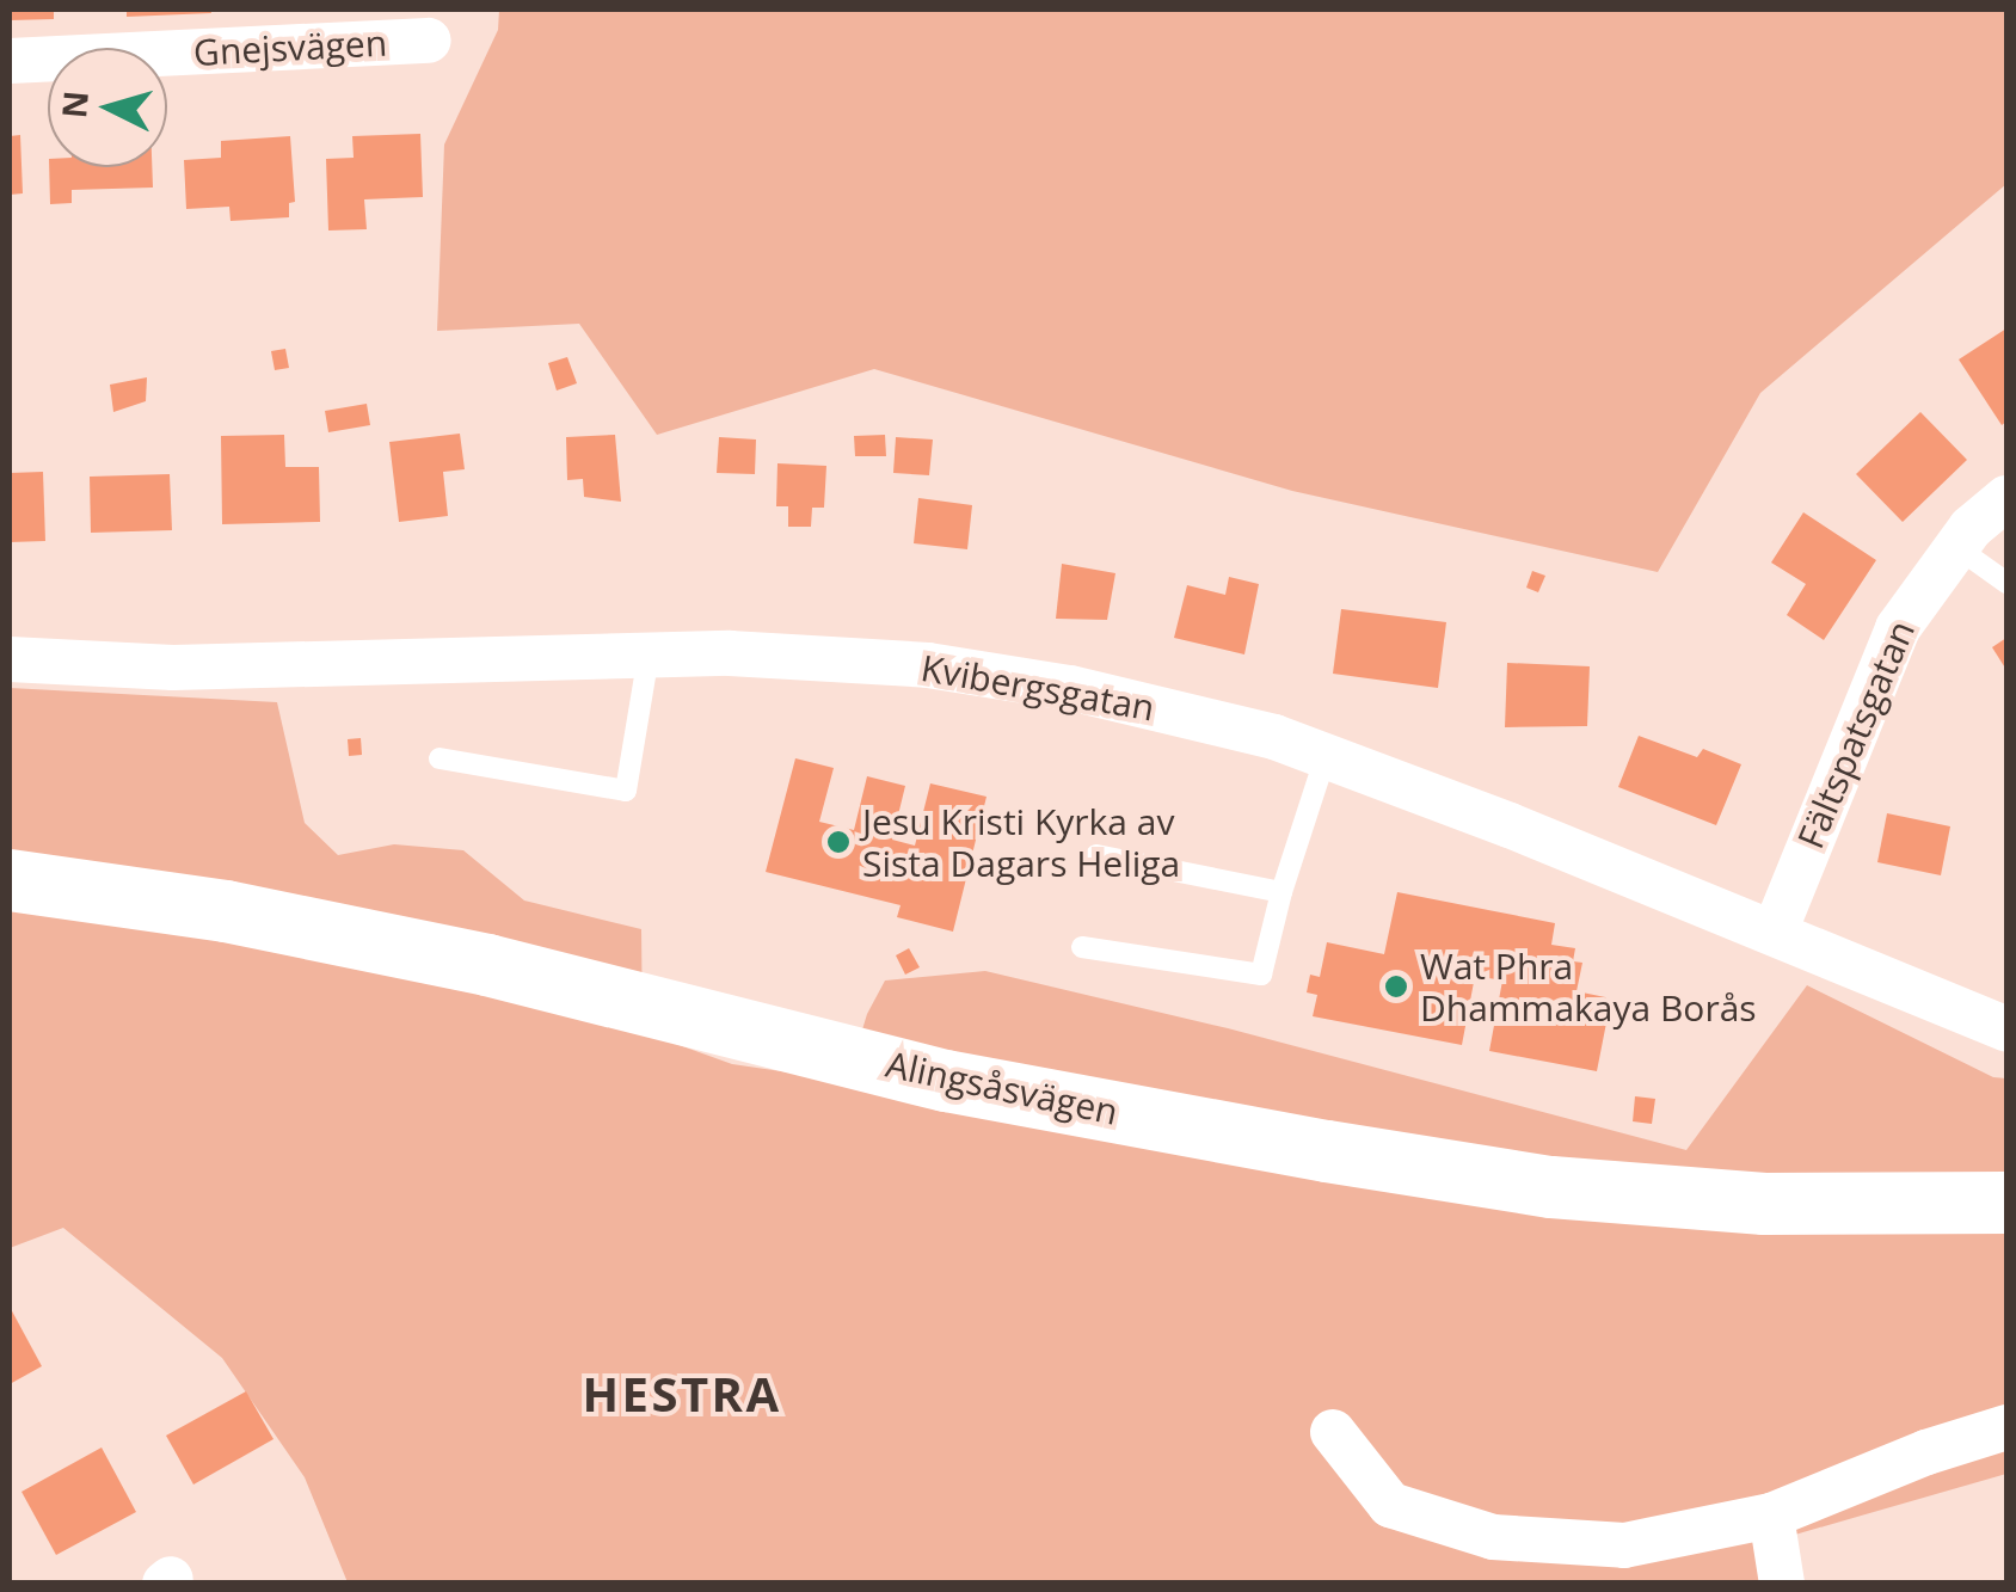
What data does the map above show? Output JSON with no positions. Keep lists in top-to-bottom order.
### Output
{
  "streets": {
    "main road": ["Alingsåsvägen"],
    "street": ["Gnejsvägen", "Kvibergsgatan", "Fältspatsgatan"]
  },
  "crossings": [
    ["Kvibergsgatan", "Fältspatsgatan"]
  ],
  "districts": ["HESTRA"],
  "places": ["Jesu Kristi Kyrka av Sista Dagars Heliga", "Wat Phra Dhammakaya Borås"],
  "north": "left"
}
